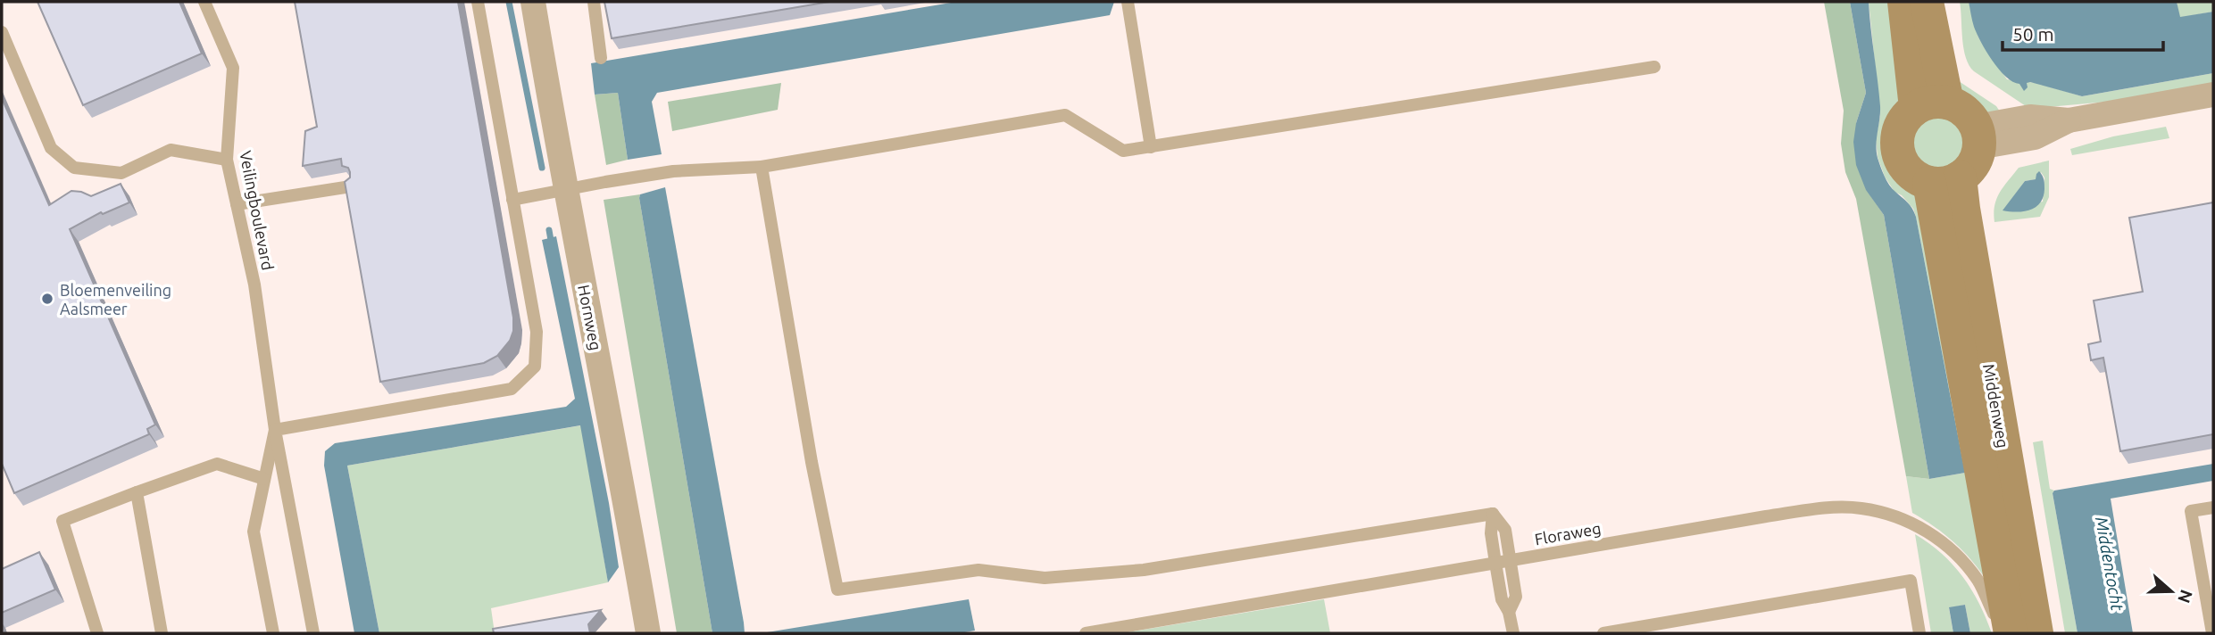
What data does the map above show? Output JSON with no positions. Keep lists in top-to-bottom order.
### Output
{
  "streets": {
    "street": ["Hornweg", "Middenweg"],
    "lane": ["Veilingboulevard", "Floraweg"]
  },
  "water": ["Middentocht"],
  "places": ["Bloemenveiling Aalsmeer"],
  "scale_bar": "50 m",
  "north": "right"
}
